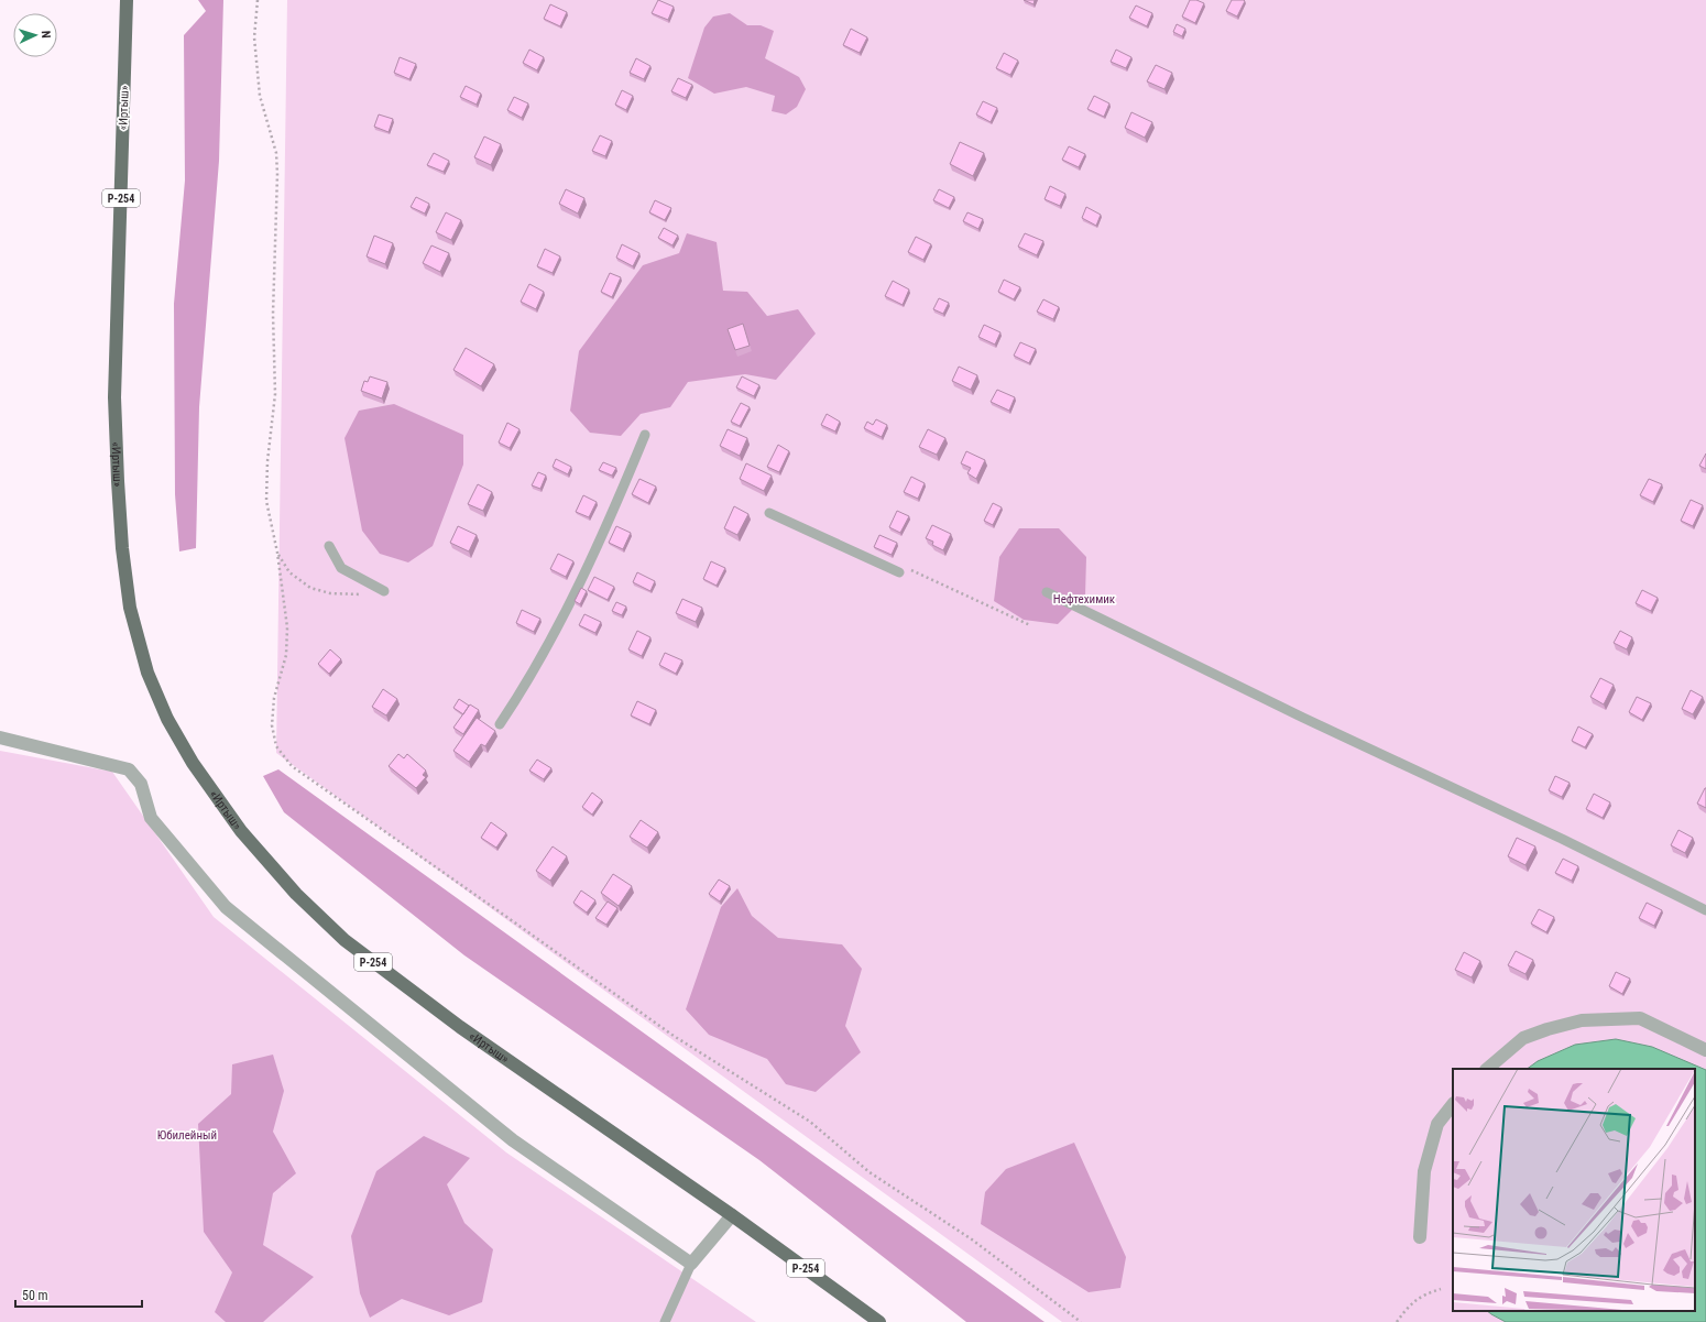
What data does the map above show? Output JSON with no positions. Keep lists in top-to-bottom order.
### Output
{
  "streets": {
    "main road": ["«Иртыш»", "Р-254"]
  },
  "parks": ["Нефтехимик", "Юбилейный"],
  "scale_bar": "50 m",
  "north": "right"
}
